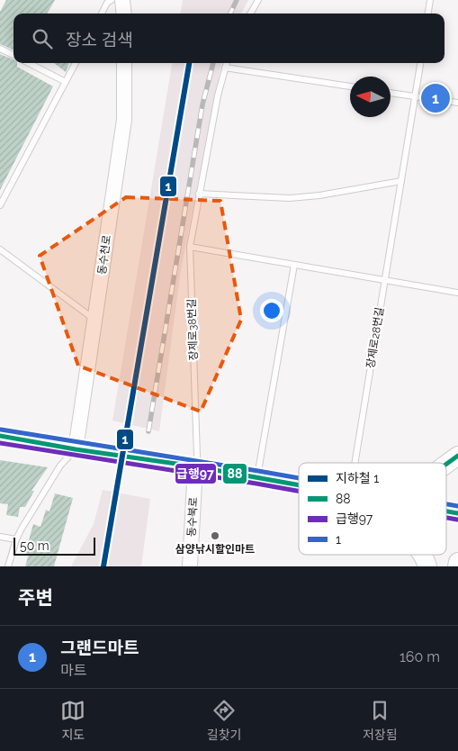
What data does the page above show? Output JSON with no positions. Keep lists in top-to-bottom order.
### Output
{
  "streets": {
    "street": ["동수천로", "동수북로"],
    "lane": ["장제로38번길", "장제로28번길"]
  },
  "crossings": [
    ["장제로38번길", "동수북로"]
  ],
  "places": ["삼양낚시할인마트"],
  "lines": [
    "metro line 1",
    "transit line 1",
    "transit line 88",
    "transit line 급행97"
  ],
  "legend": [
    "지하철 1",
    "88",
    "급행97",
    "1"
  ],
  "scale_bar": "50 m",
  "north": "left",
  "page": {
    "search": "장소 검색",
    "pins": "1",
    "scale": "50 m",
    "heading": "주변",
    "list": [
      {
        "mark": "1",
        "name": "그랜드마트",
        "note": "마트",
        "value": "160 m"
      }
    ],
    "nav": ["지도", "길찾기", "저장됨"]
  }
}
